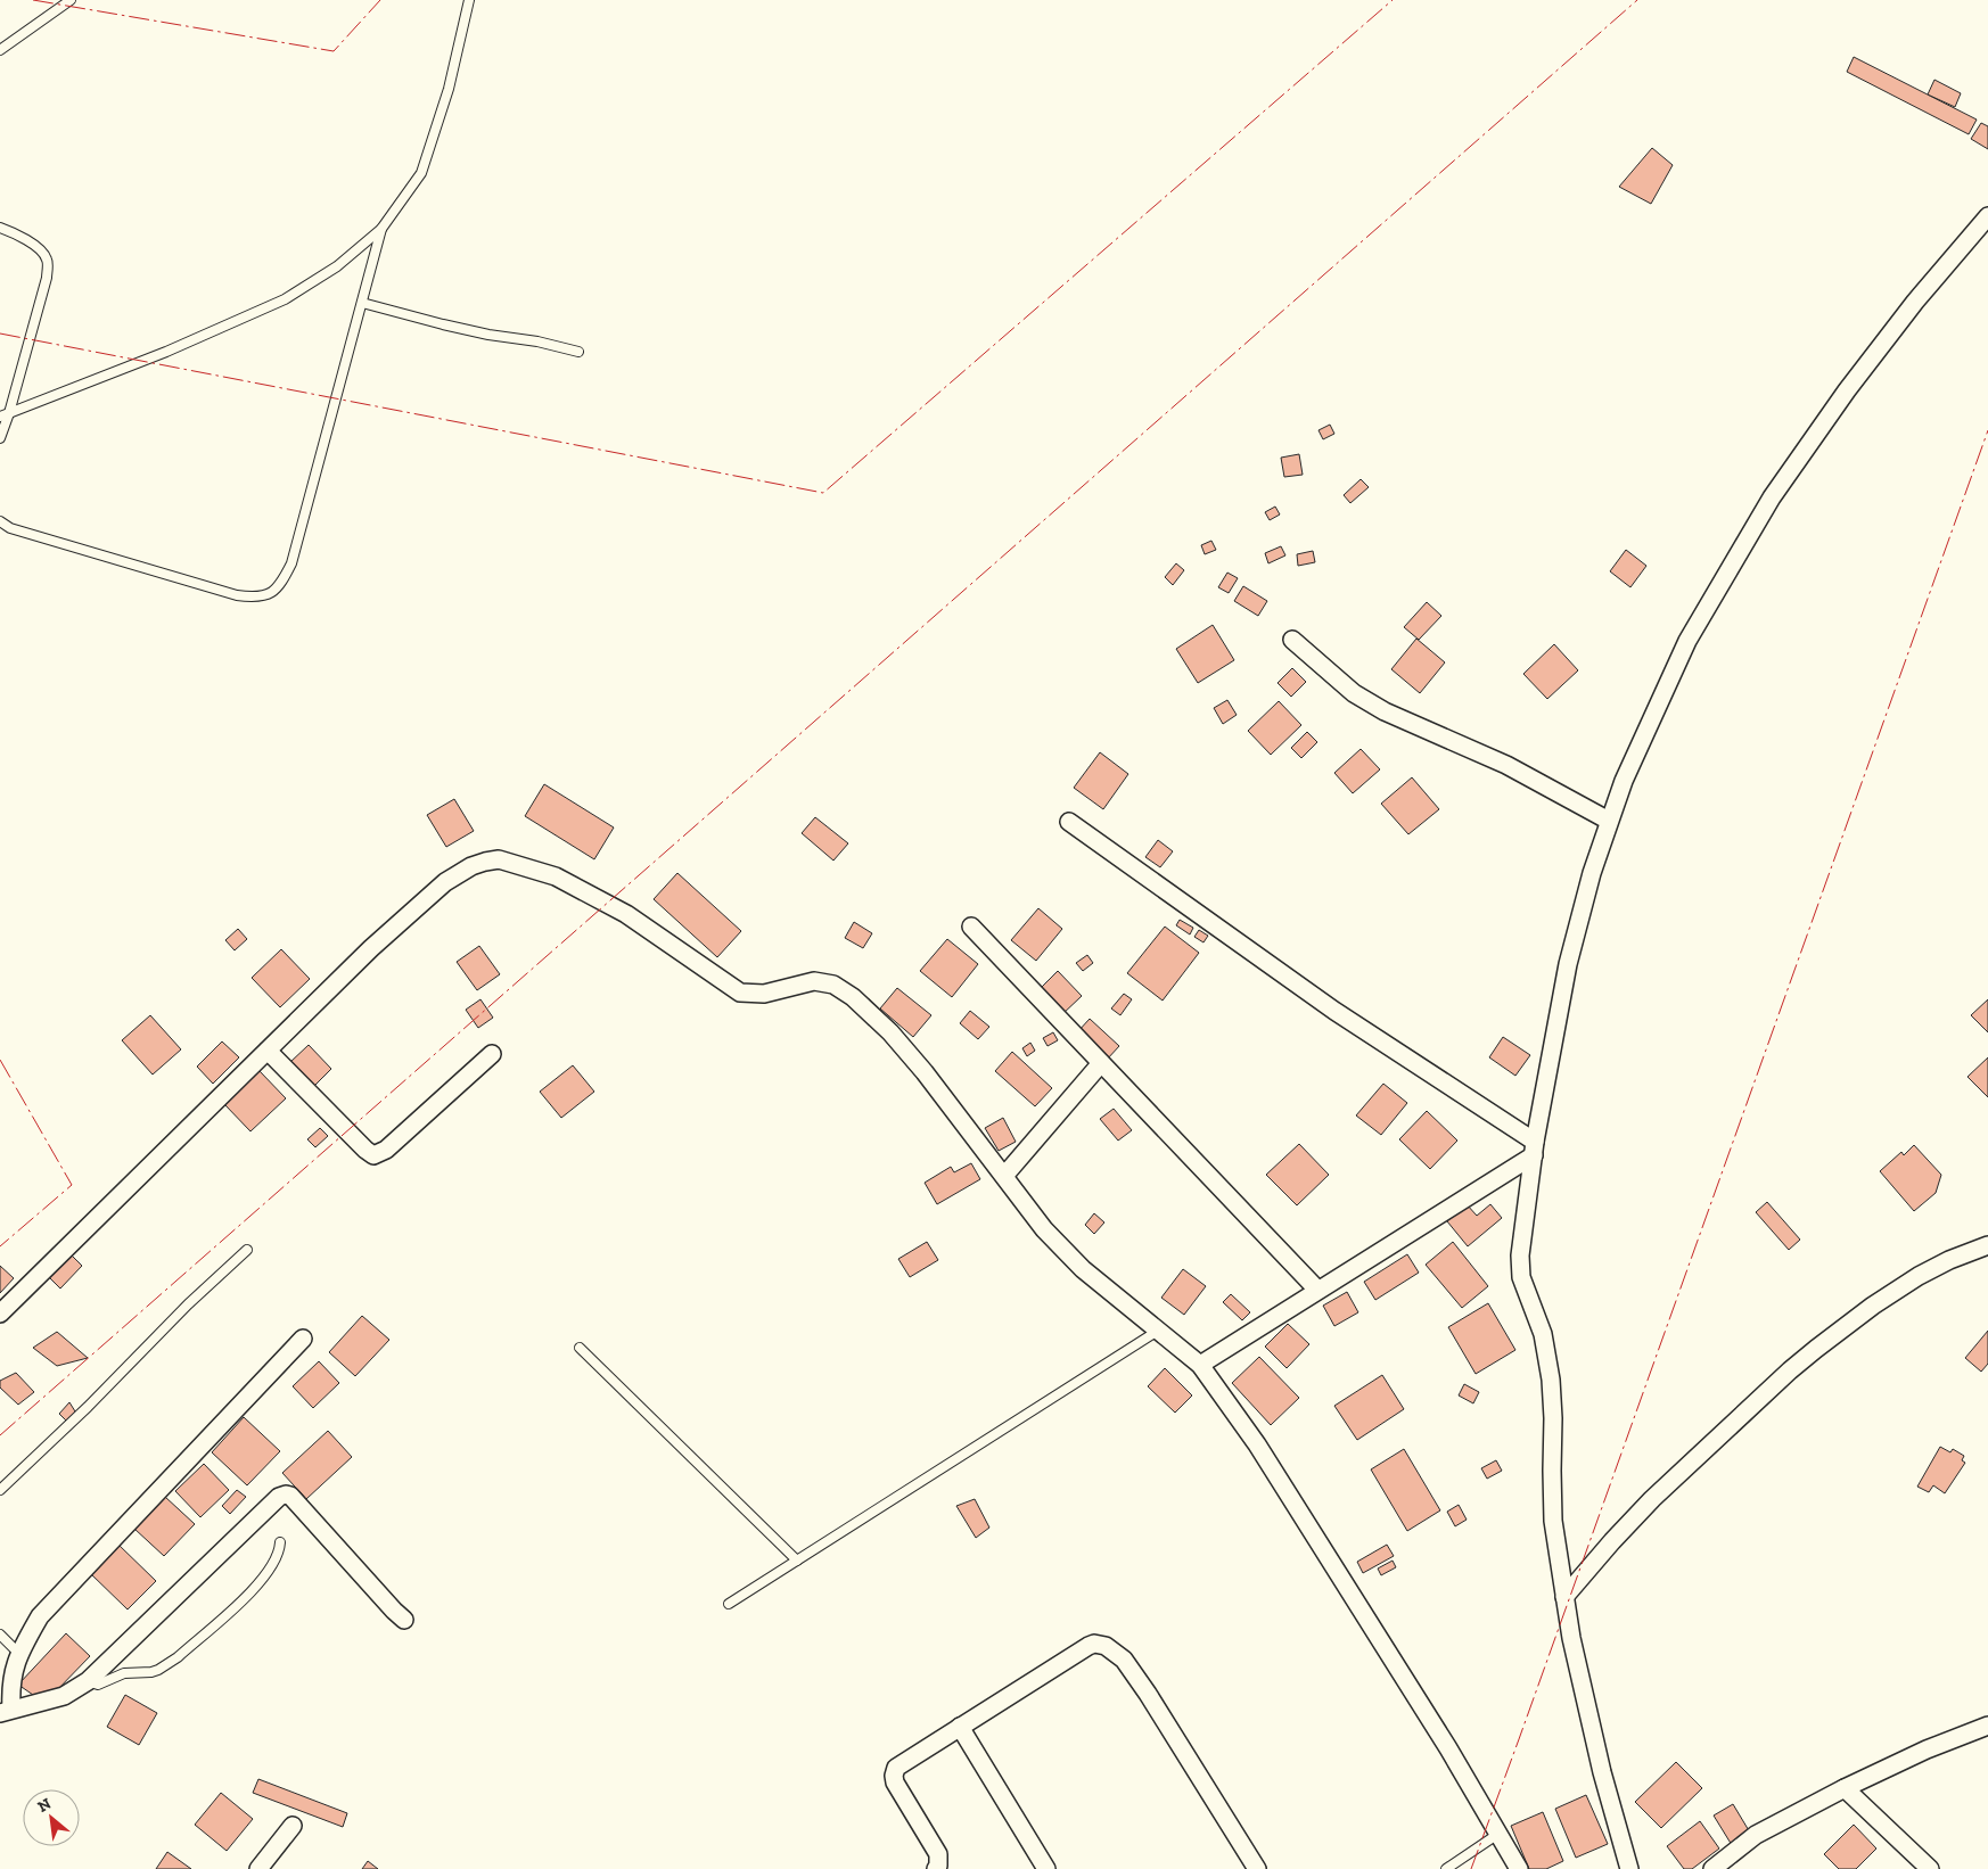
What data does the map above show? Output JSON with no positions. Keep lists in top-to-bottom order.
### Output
{
  "north": "top left"
}
